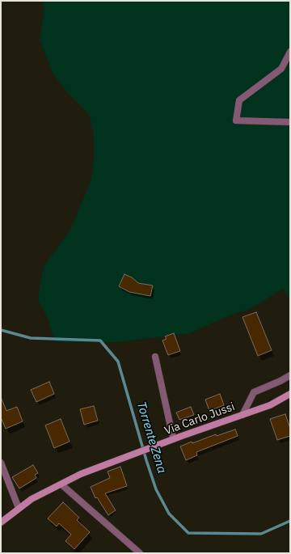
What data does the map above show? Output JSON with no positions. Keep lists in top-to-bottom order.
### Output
{
  "streets": {
    "street": ["Via Carlo Jussi"]
  },
  "water": ["Torrente Zena"]
}
